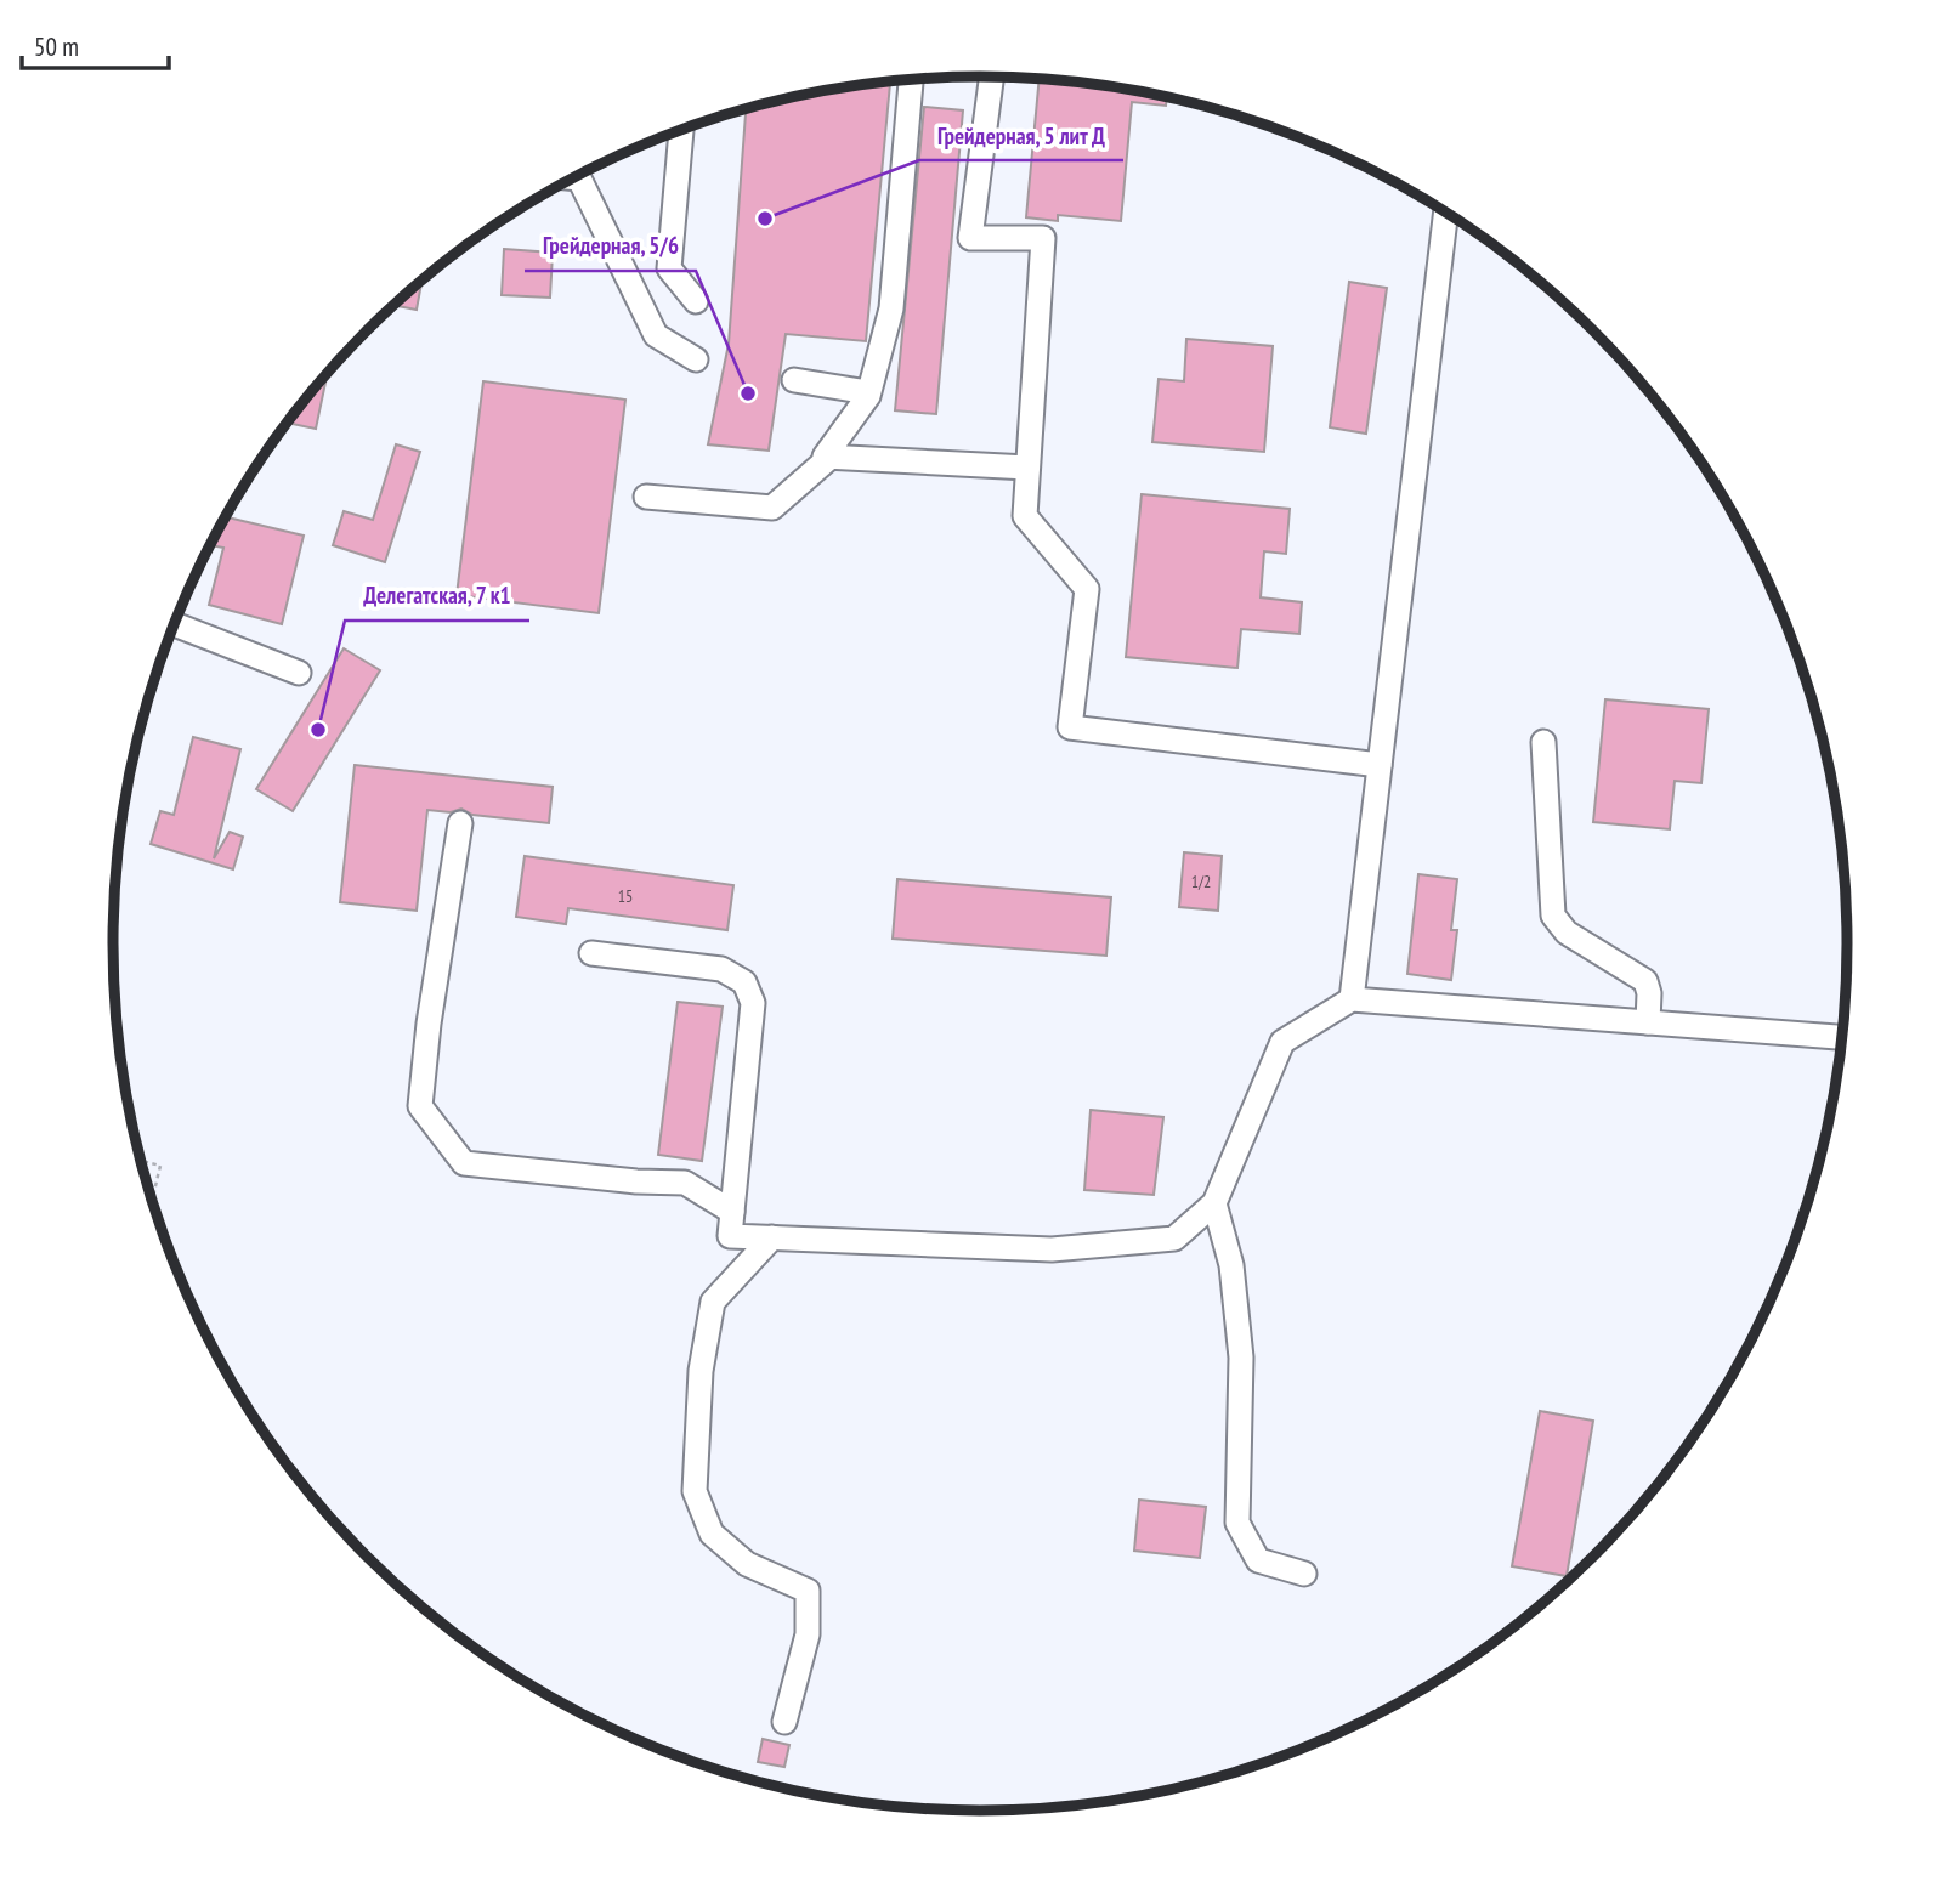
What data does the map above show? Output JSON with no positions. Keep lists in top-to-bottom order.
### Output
{
  "places": ["Грейдерная, 5 лит Д", "Грейдерная, 5/6", "Делегатская, 7 к1"],
  "house_numbers": ["1/2", "15"],
  "scale_bar": "50 m"
}
